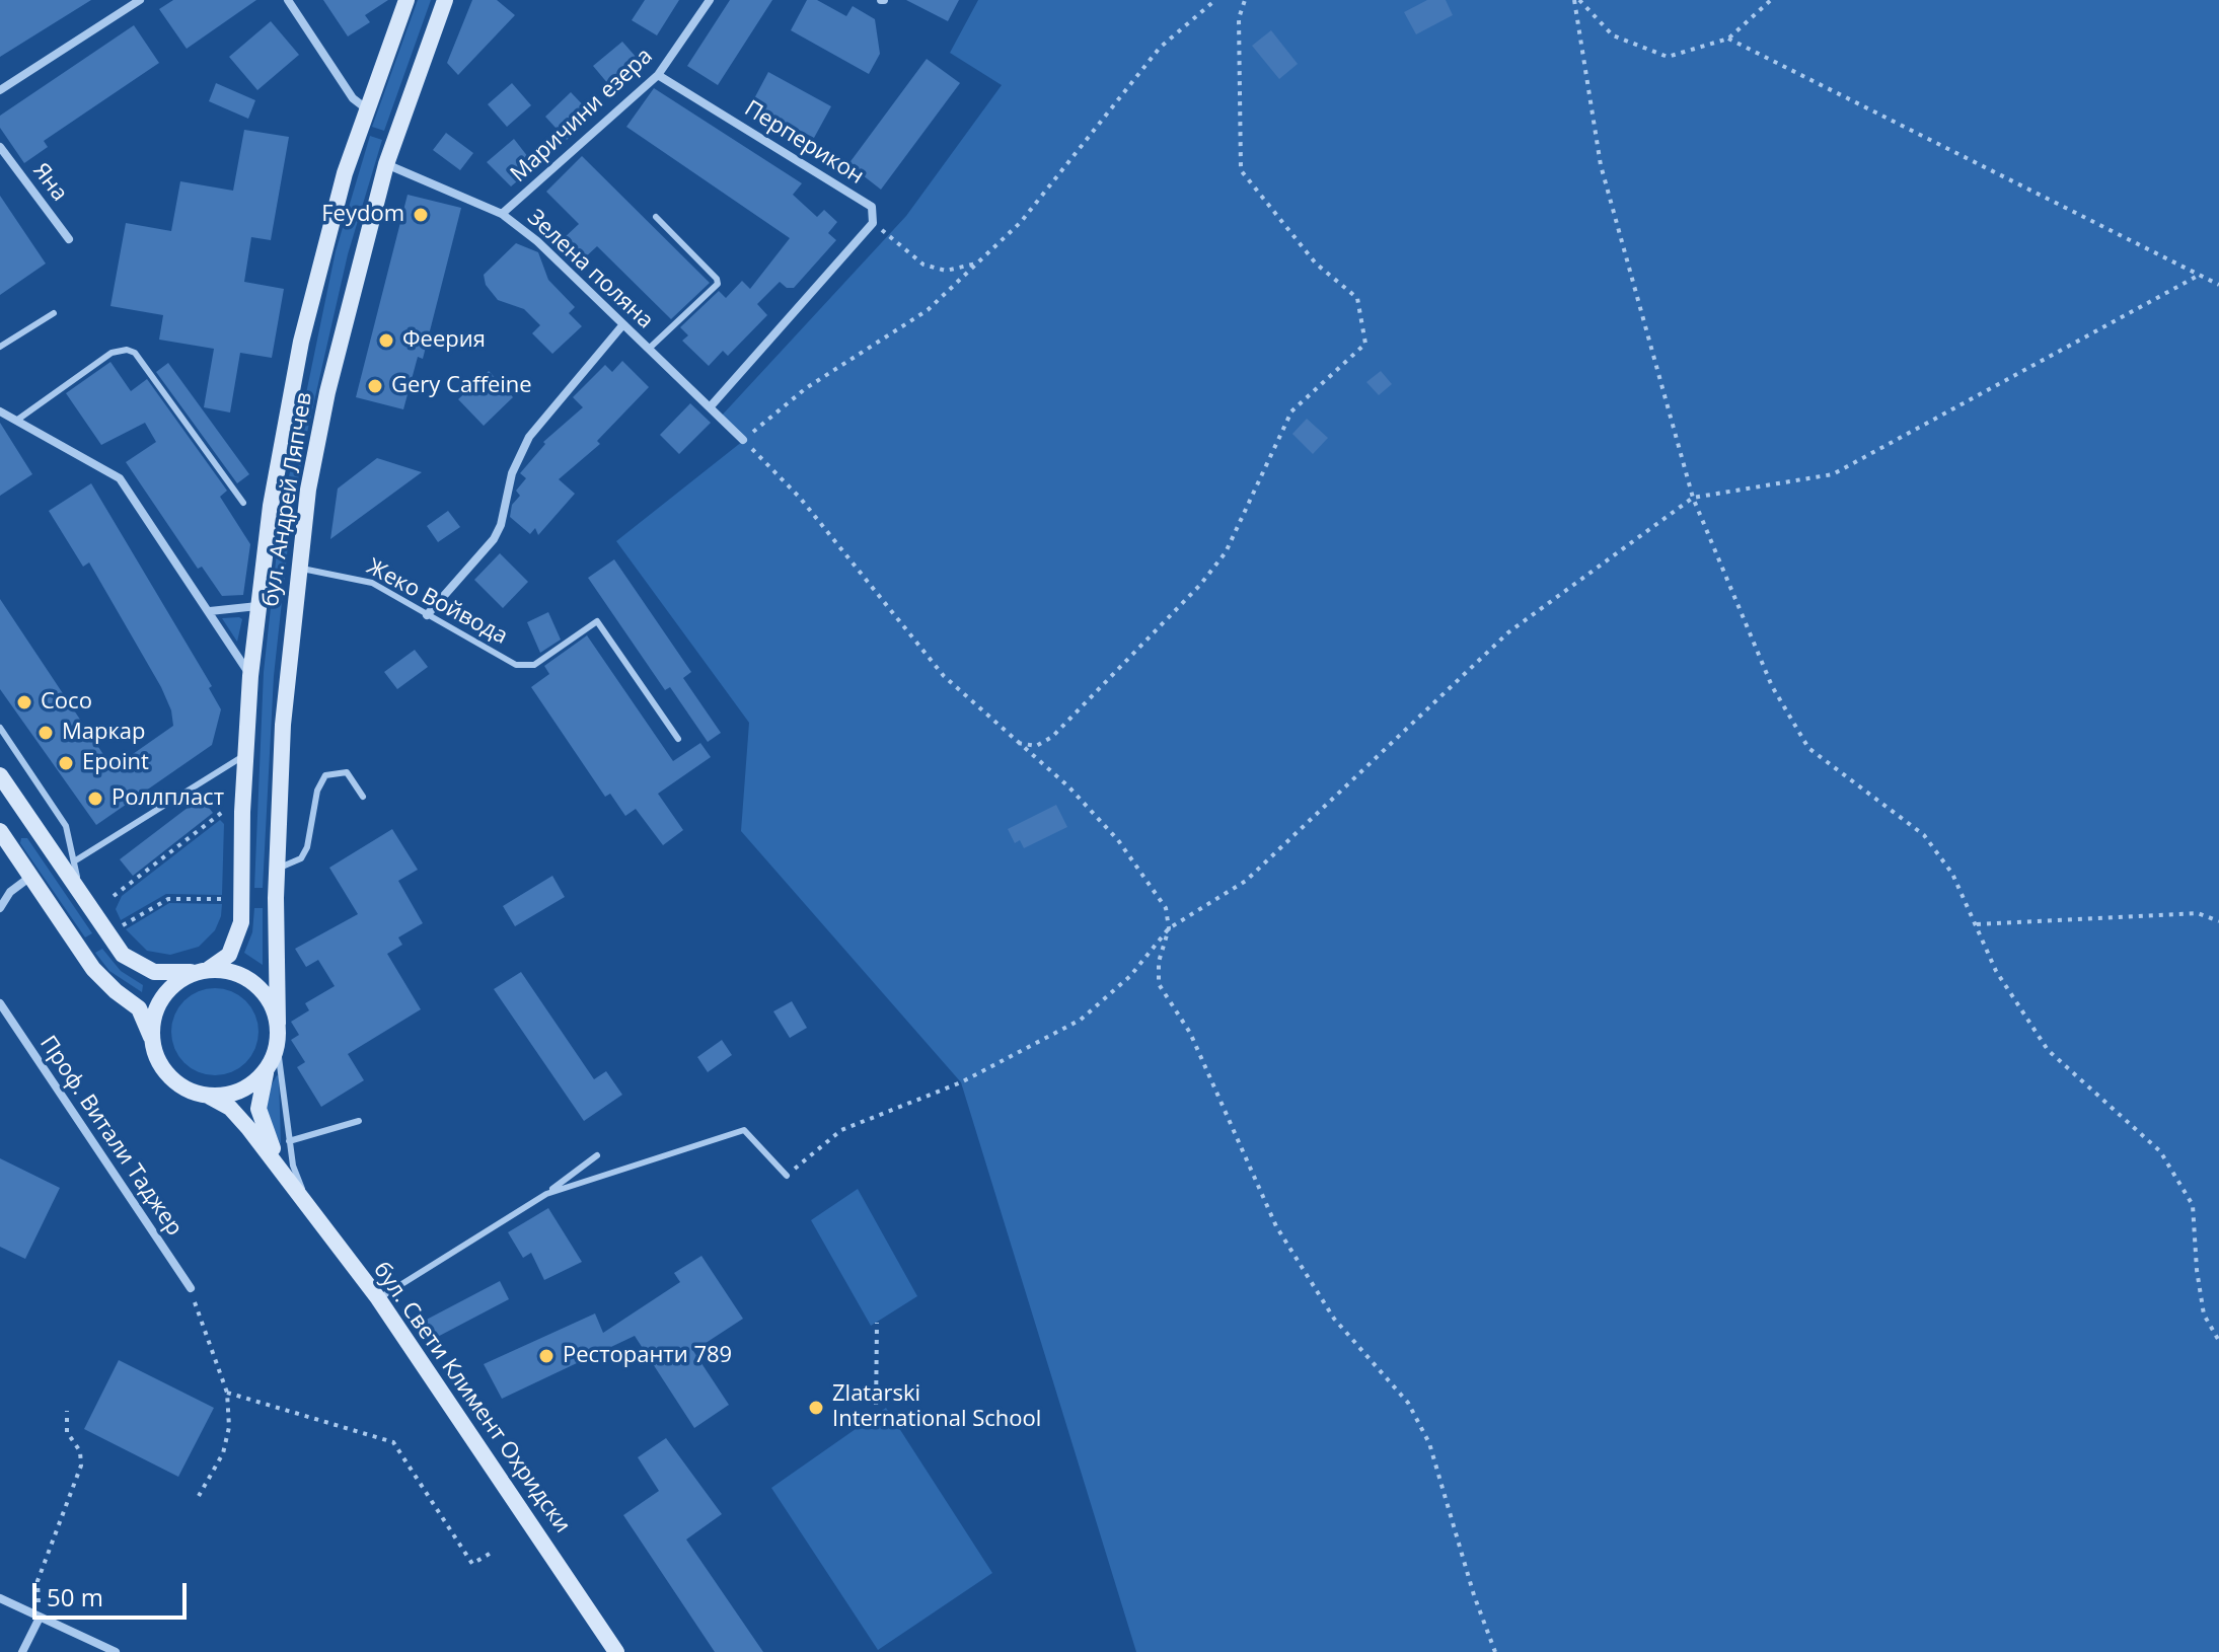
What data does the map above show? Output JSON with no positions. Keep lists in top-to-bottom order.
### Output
{
  "streets": {
    "main road": ["бул. Андрей Ляпчев", "бул. Свети Климент Охридски"],
    "street": [
      "Маричини езера",
      "Перперикон",
      "Яна",
      "Зелена поляна",
      "Проф. Витали Таджер"
    ],
    "lane": ["Жеко Войвода"]
  },
  "crossings": [
    ["Маричини езера", "Перперикон"],
    ["Маричини езера", "Зелена поляна"],
    ["Зелена поляна", "бул. Андрей Ляпчев"],
    ["бул. Андрей Ляпчев", "Жеко Войвода"],
    ["бул. Андрей Ляпчев", "бул. Свети Климент Охридски"]
  ],
  "places": [
    "Feydom",
    "Феерия",
    "Gery Caffeine",
    "Coco",
    "Маркар",
    "Epoint",
    "Роллпласт",
    "Ресторанти 789",
    "Zlatarski International School"
  ],
  "scale_bar": "50 m"
}
